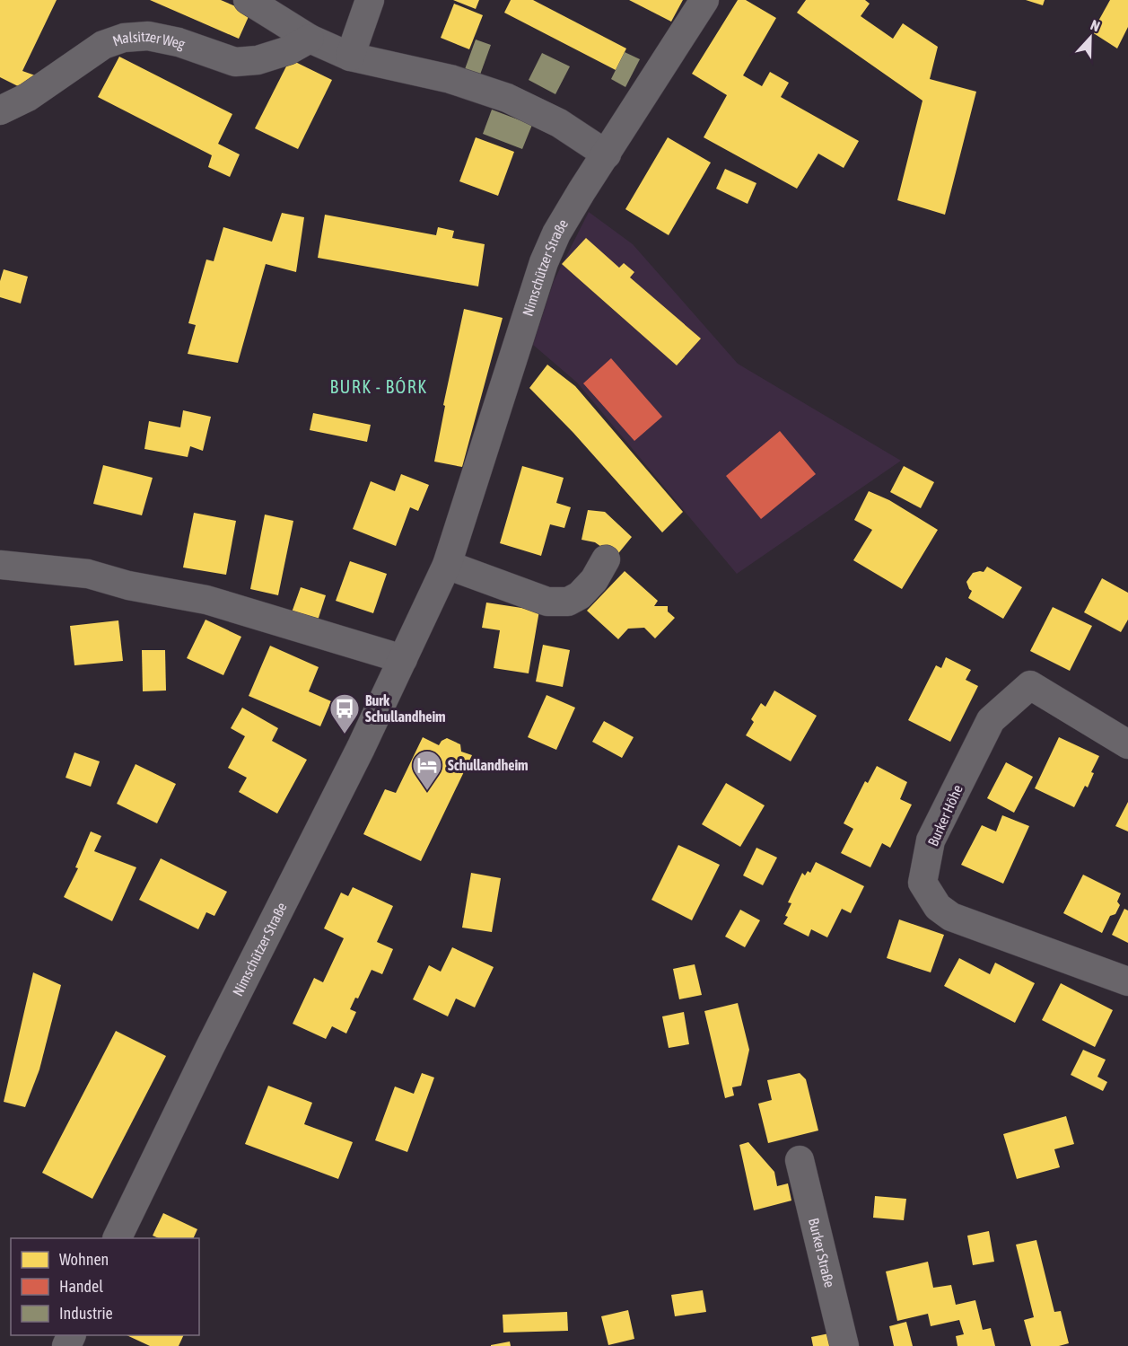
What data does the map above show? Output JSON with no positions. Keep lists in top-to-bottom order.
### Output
{
  "streets": {
    "street": [
      "Malsitzer Weg",
      "Nimschützer Straße",
      "Burker Höhe",
      "Burker Straße"
    ]
  },
  "districts": ["BURK - BÓRK"],
  "places": {
    "bus stop": ["Burk Schullandheim"],
    "hotel": ["Schullandheim"]
  },
  "legend": ["Wohnen", "Handel", "Industrie"],
  "north": "top"
}
